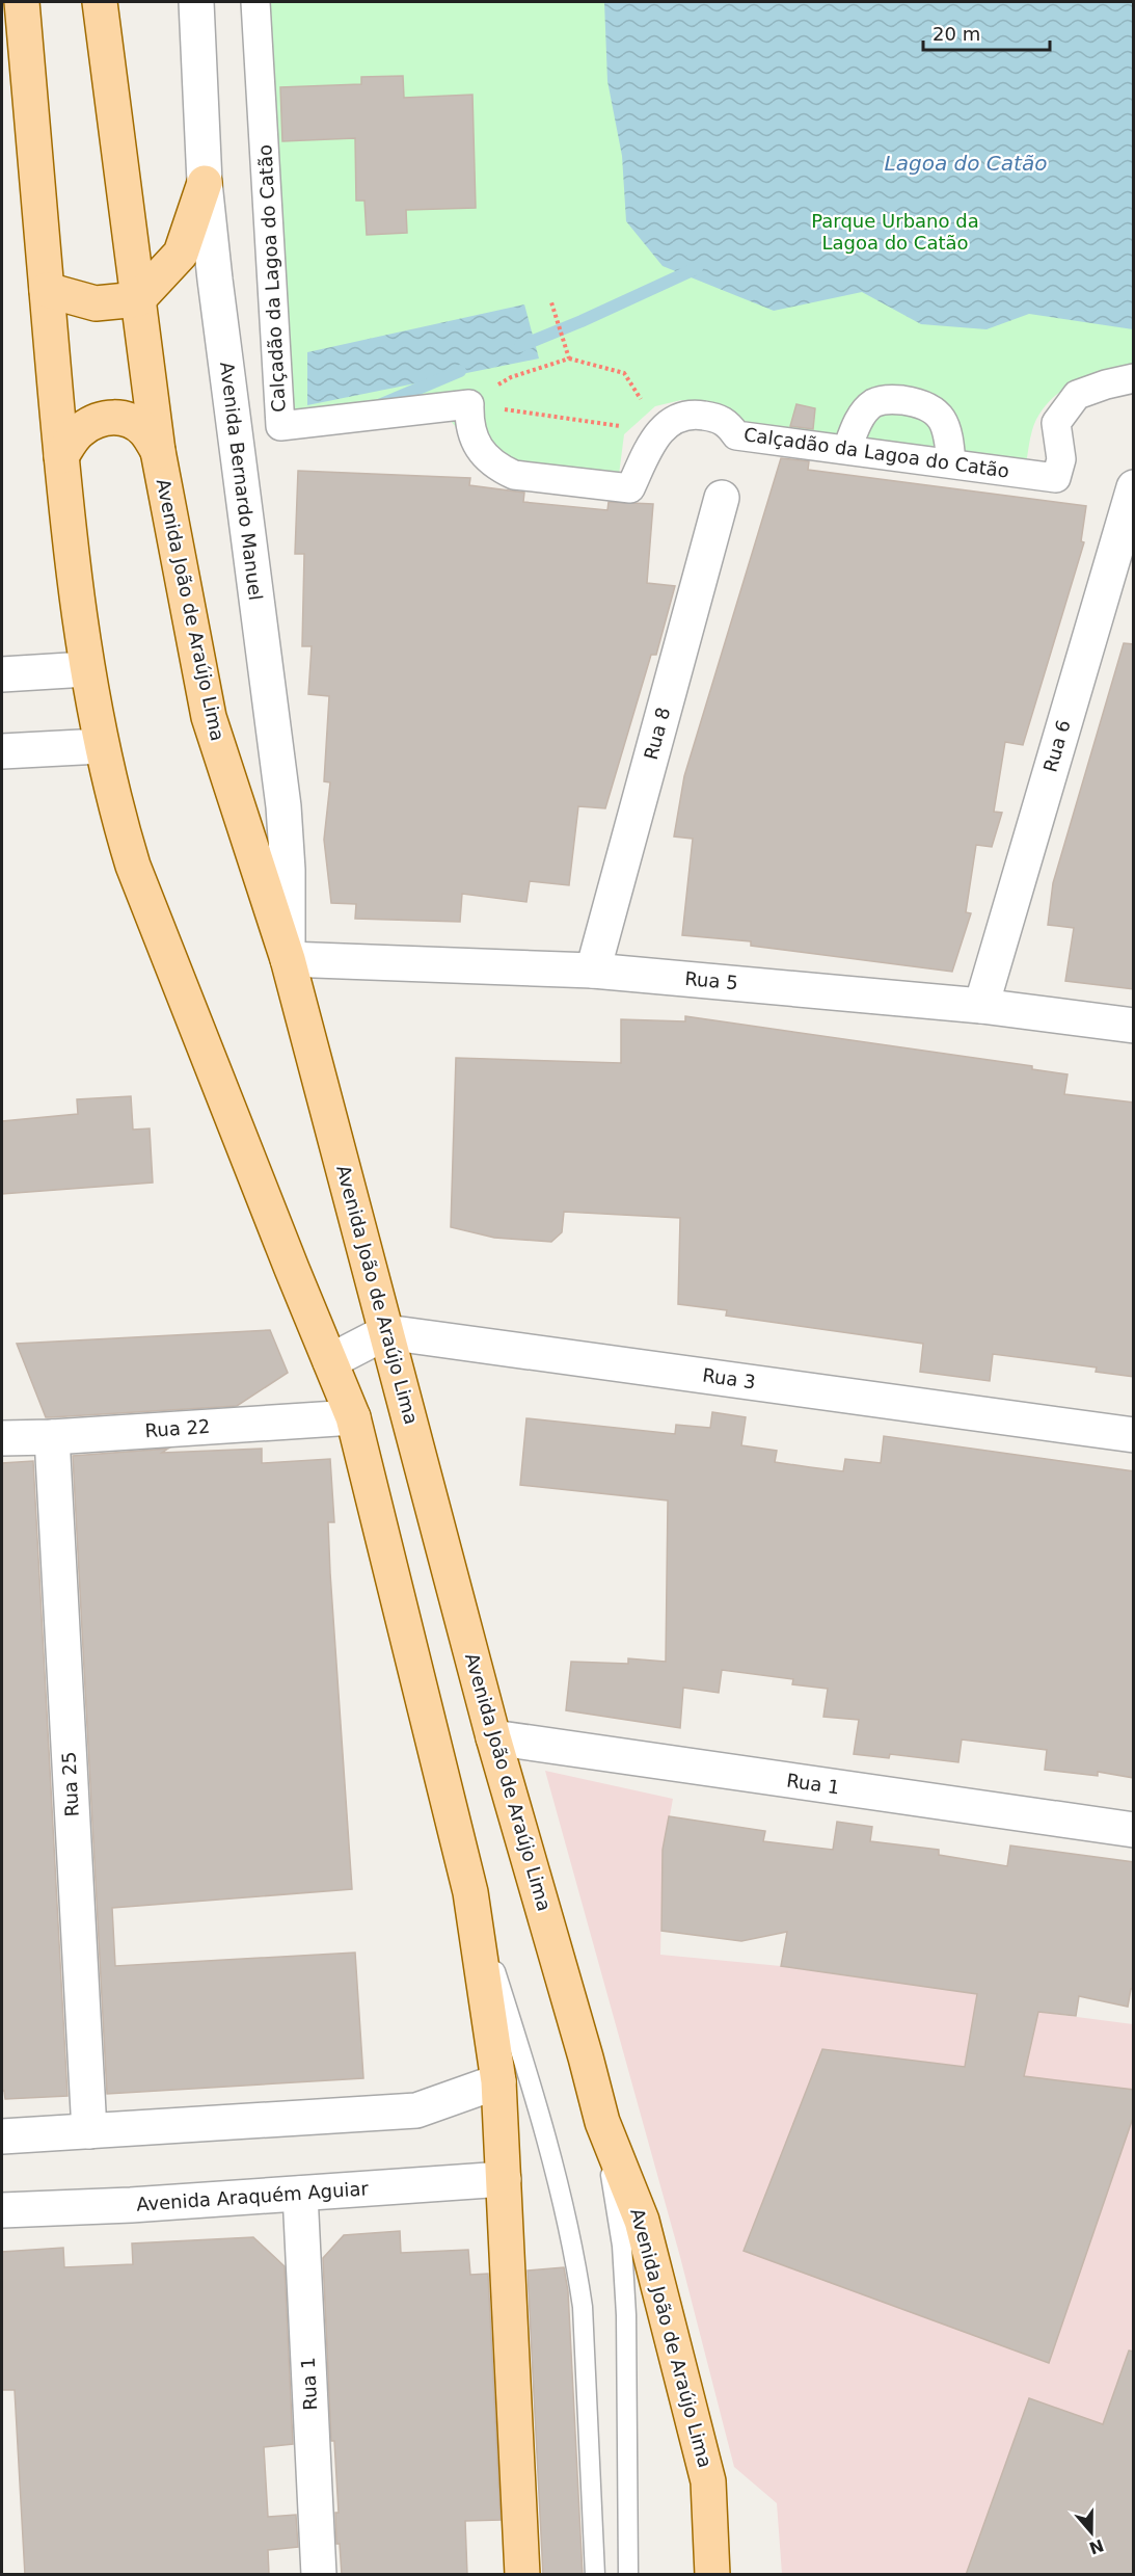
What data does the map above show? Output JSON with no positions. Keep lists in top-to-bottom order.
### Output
{
  "streets": {
    "main road": ["Avenida João de Araújo Lima"],
    "street": [
      "Calçadão da Lagoa do Catão",
      "Avenida Bernardo Manuel",
      "Rua 8",
      "Rua 6",
      "Rua 5",
      "Rua 3",
      "Rua 22",
      "Rua 25",
      "Rua 1",
      "Avenida Araquém Aguiar"
    ]
  },
  "crossings": [
    ["Avenida Bernardo Manuel", "Avenida João de Araújo Lima"],
    ["Avenida Bernardo Manuel", "Rua 5"],
    ["Avenida João de Araújo Lima", "Rua 5"],
    ["Avenida João de Araújo Lima", "Rua 3"],
    ["Avenida João de Araújo Lima", "Rua 1"],
    ["Rua 8", "Rua 5"],
    ["Rua 6", "Rua 5"],
    ["Rua 22", "Rua 25"],
    ["Rua 1", "Avenida Araquém Aguiar"]
  ],
  "water": ["Lagoa do Catão"],
  "parks": ["Parque Urbano da Lagoa do Catão"],
  "scale_bar": "20 m",
  "north": "bottom"
}
